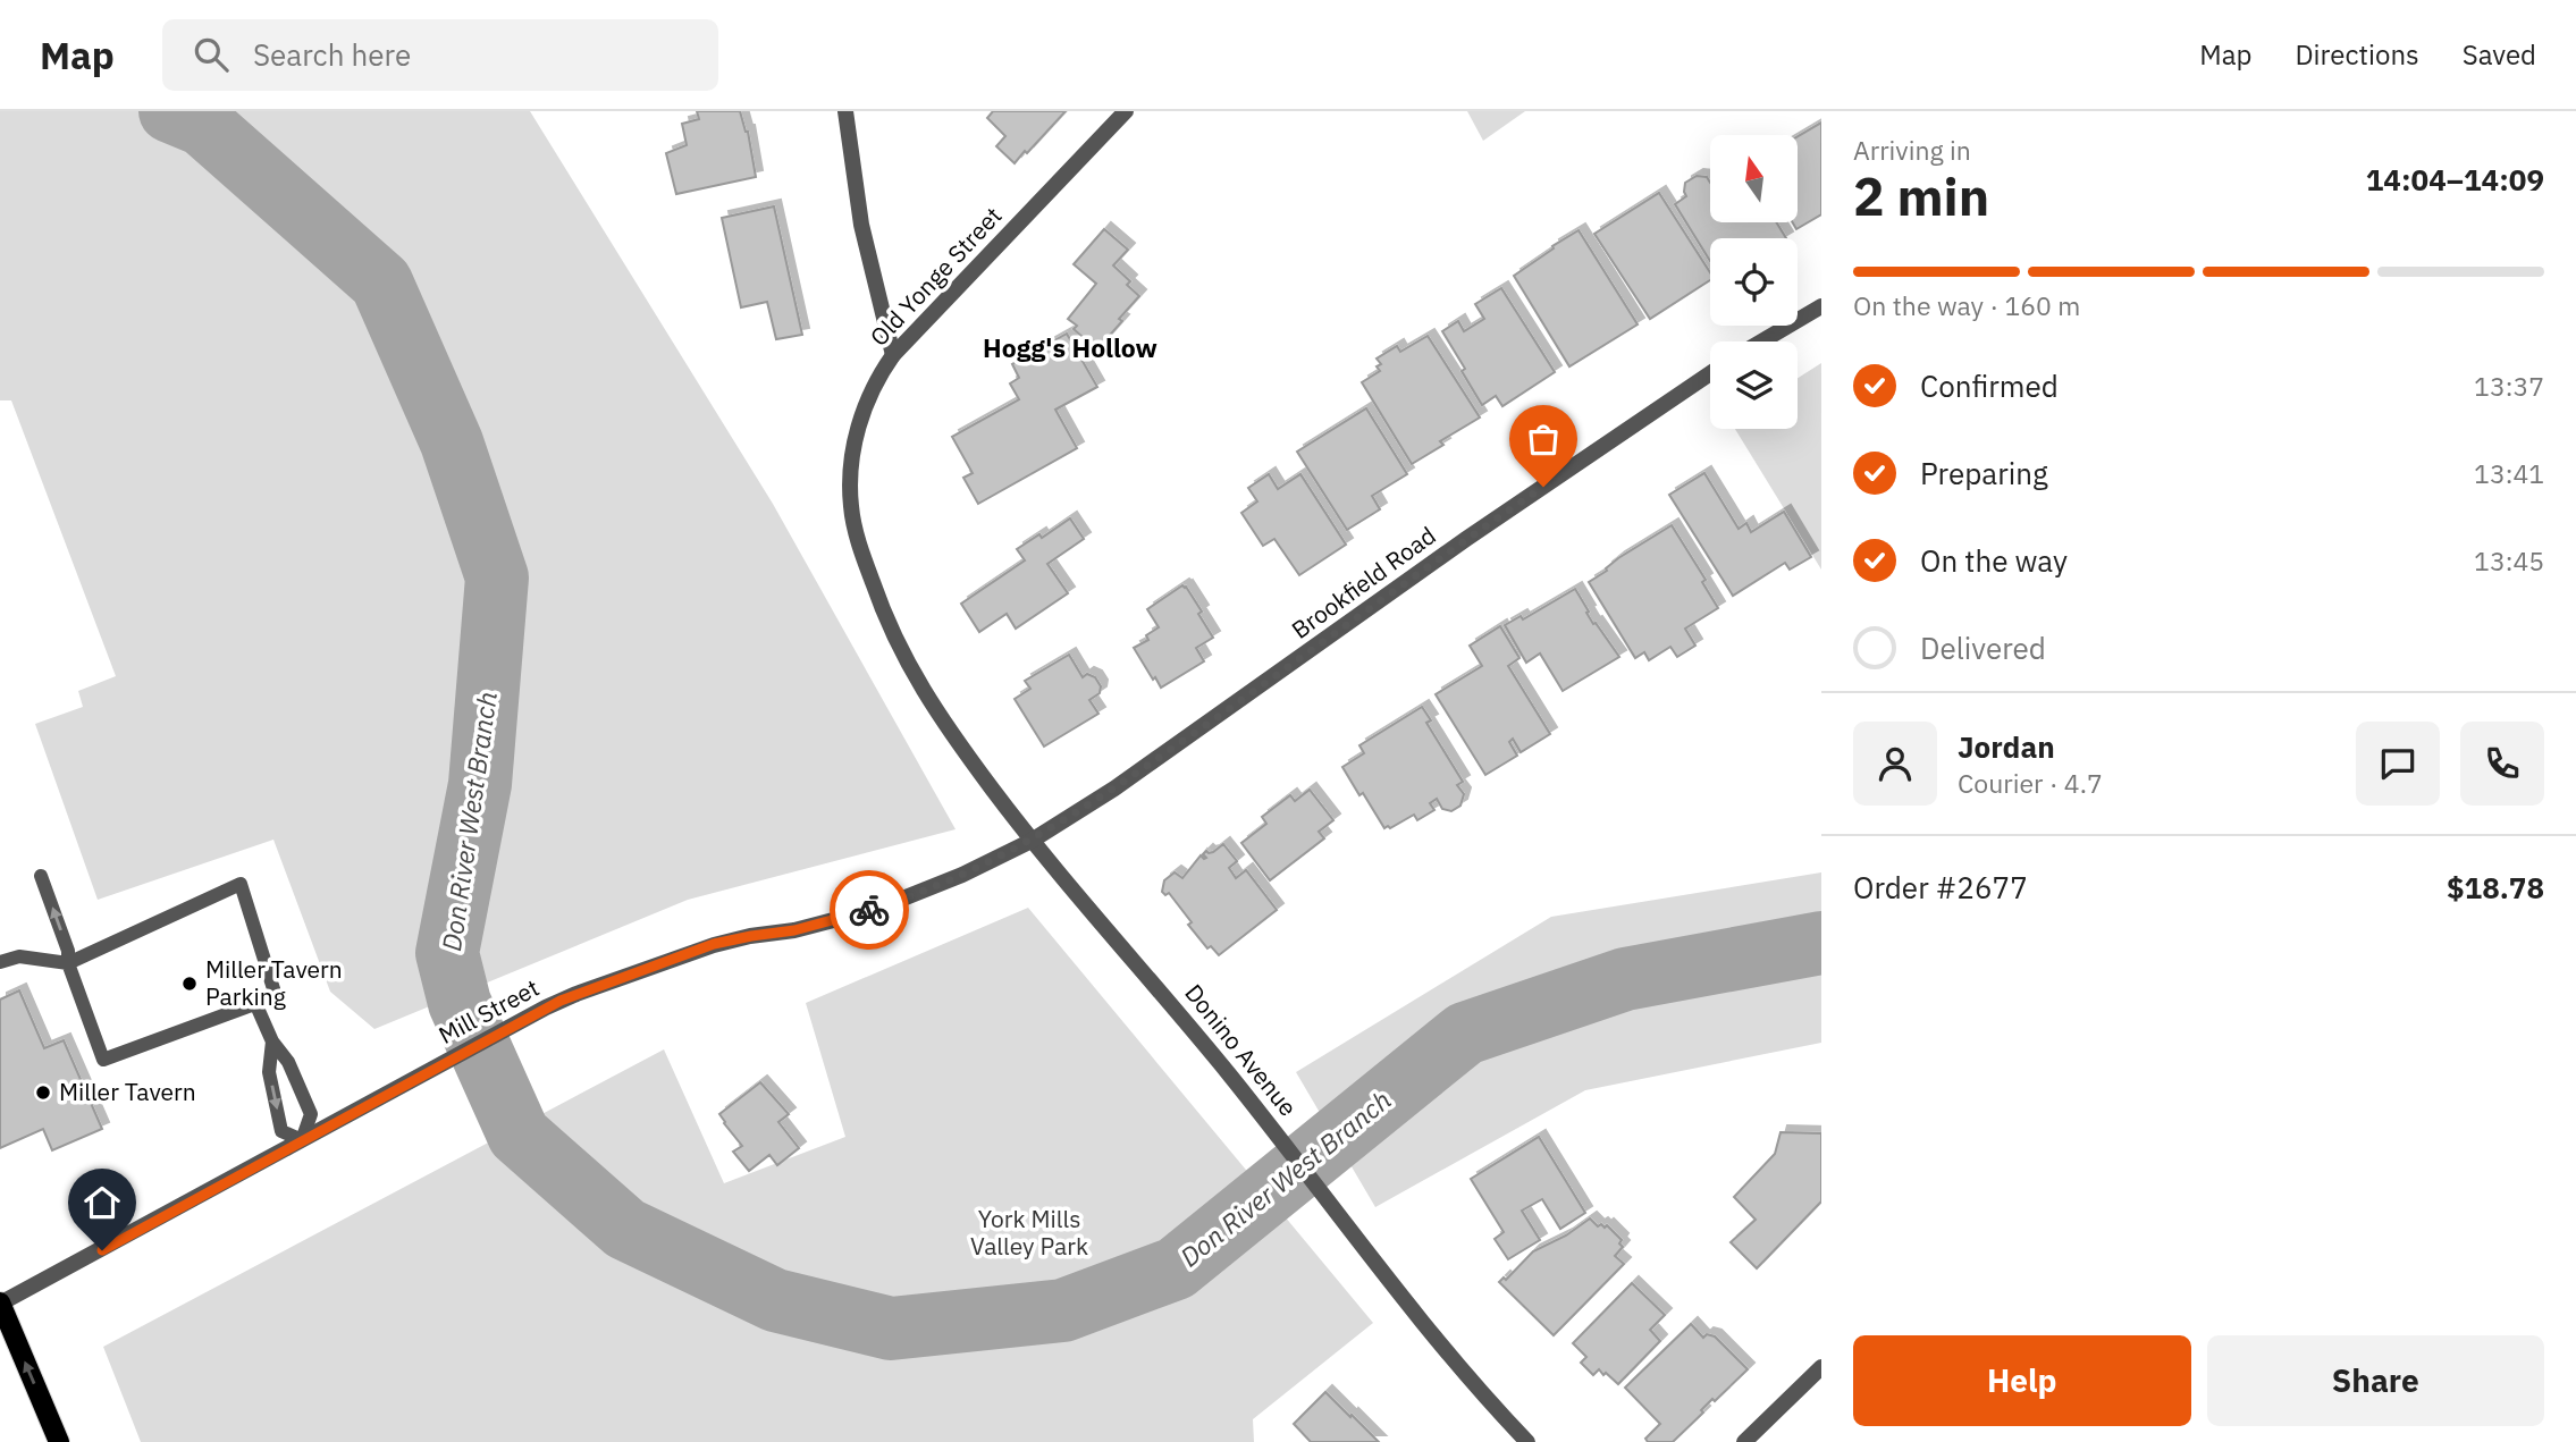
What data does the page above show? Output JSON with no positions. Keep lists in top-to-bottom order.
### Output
{
  "streets": {
    "street": [
      "Old Yonge Street",
      "Brookfield Road",
      "Mill Street",
      "Donino Avenue"
    ]
  },
  "crossings": [
    ["Old Yonge Street", "Brookfield Road"],
    ["Old Yonge Street", "Mill Street"],
    ["Old Yonge Street", "Donino Avenue"],
    ["Brookfield Road", "Mill Street"],
    ["Brookfield Road", "Donino Avenue"],
    ["Mill Street", "Donino Avenue"]
  ],
  "districts": ["Hogg's Hollow"],
  "water": ["Don River West Branch"],
  "parks": ["York Mills Valley Park"],
  "places": ["Miller Tavern Parking", "Miller Tavern"],
  "north": "top",
  "page": {
    "header": "Map",
    "search": "Search here",
    "nav": ["Map", "Directions", "Saved"],
    "heading": ["2 min", "Arriving in", "14:04–14:09"],
    "panel": [
      "Jordan",
      "Courier · 4.7",
      "Order #2677",
      "$18.78"
    ],
    "bar": "On the way · 160 m",
    "list": [
      ["Confirmed", "13:37"],
      ["Preparing", "13:41"],
      ["On the way", "13:45"],
      "Delivered"
    ],
    "buttons": ["Help", "Share"]
  }
}
